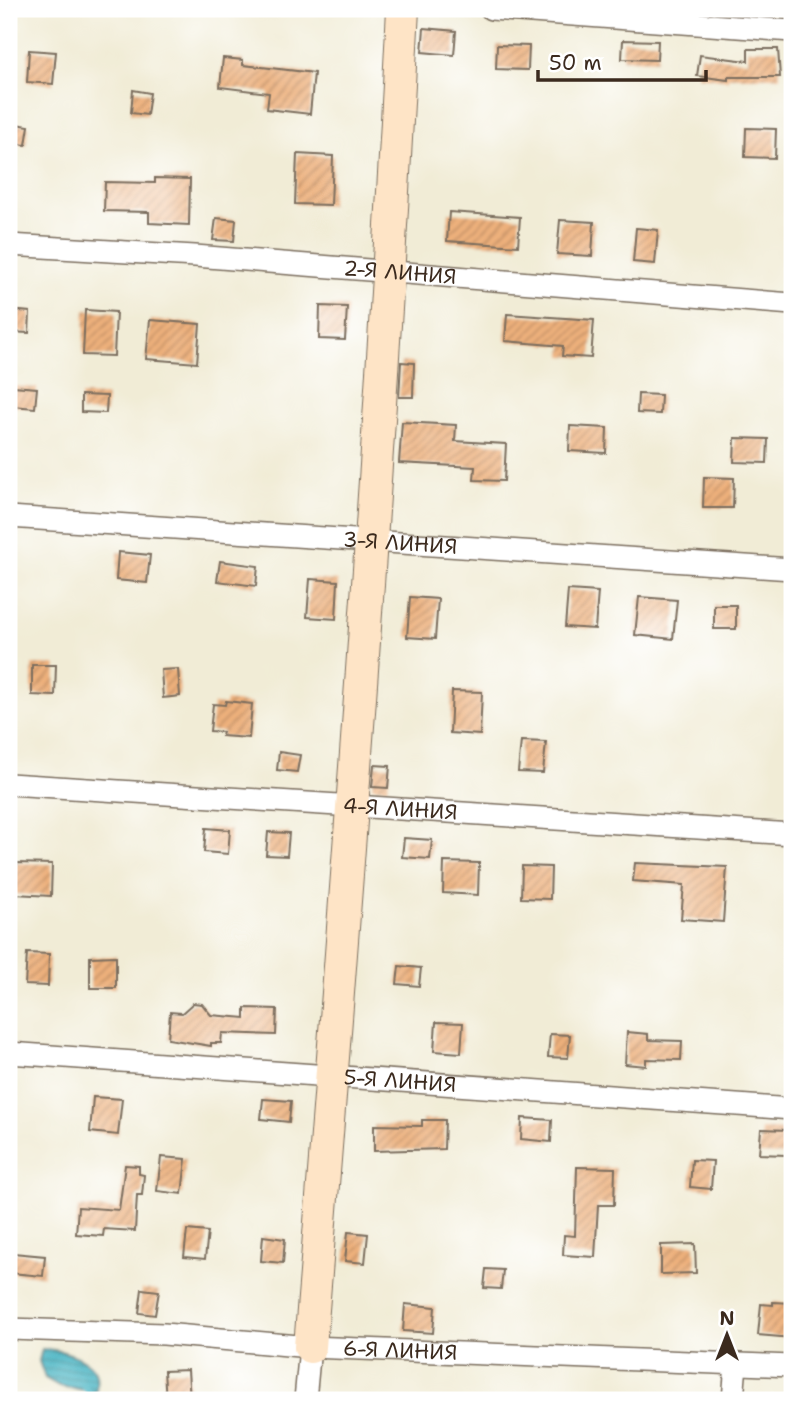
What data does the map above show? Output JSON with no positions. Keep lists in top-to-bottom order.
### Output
{
  "streets": {
    "street": [
      "2-Я ЛИНИЯ",
      "3-Я ЛИНИЯ",
      "4-Я ЛИНИЯ",
      "5-Я ЛИНИЯ",
      "6-Я ЛИНИЯ"
    ]
  },
  "scale_bar": "50 m",
  "north": "top"
}
